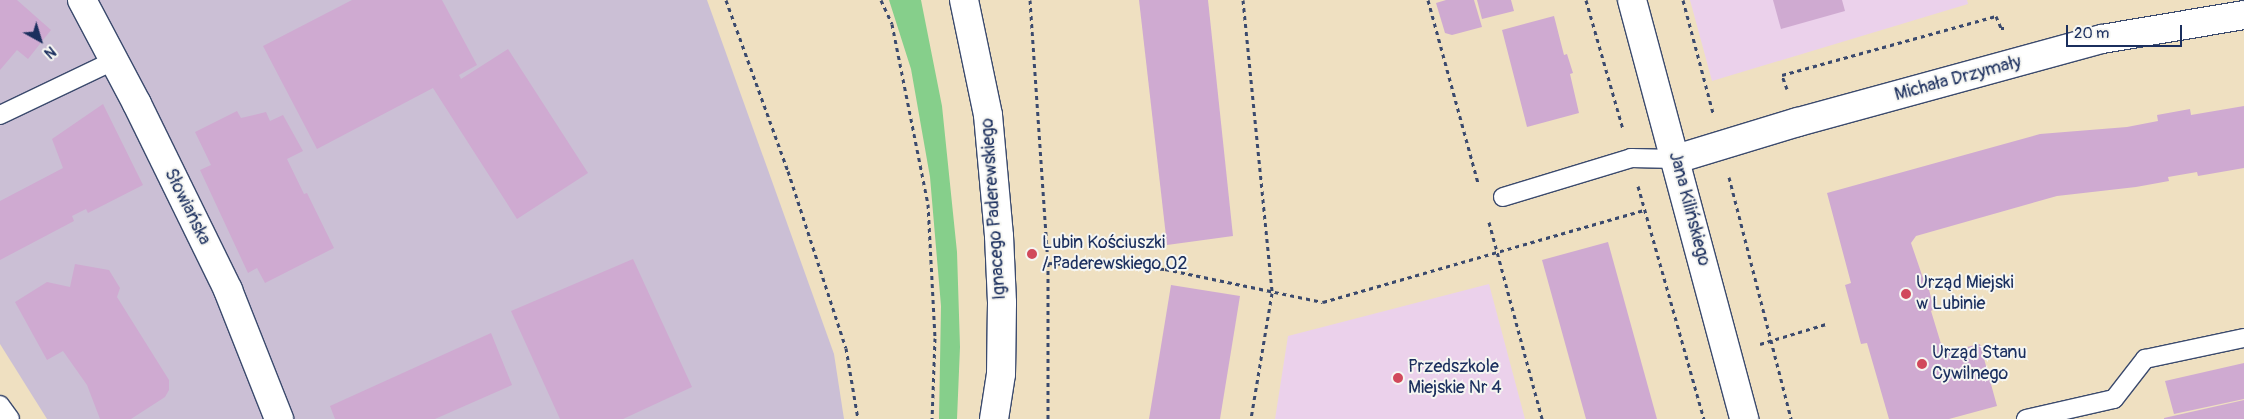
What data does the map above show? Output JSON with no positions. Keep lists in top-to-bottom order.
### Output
{
  "streets": {
    "street": [
      "Michała Drzymały",
      "Słowiańska",
      "Ignacego Paderewskiego",
      "Jana Kilińskiego"
    ]
  },
  "crossings": [
    ["Michała Drzymały", "Jana Kilińskiego"]
  ],
  "places": [
    "Lubin Kościuszki / Paderewskiego 02",
    "Urząd Miejski w Lubinie",
    "Urząd Stanu Cywilnego",
    "Przedszkole Miejskie Nr 4"
  ],
  "scale_bar": "20 m",
  "north": "bottom right"
}
